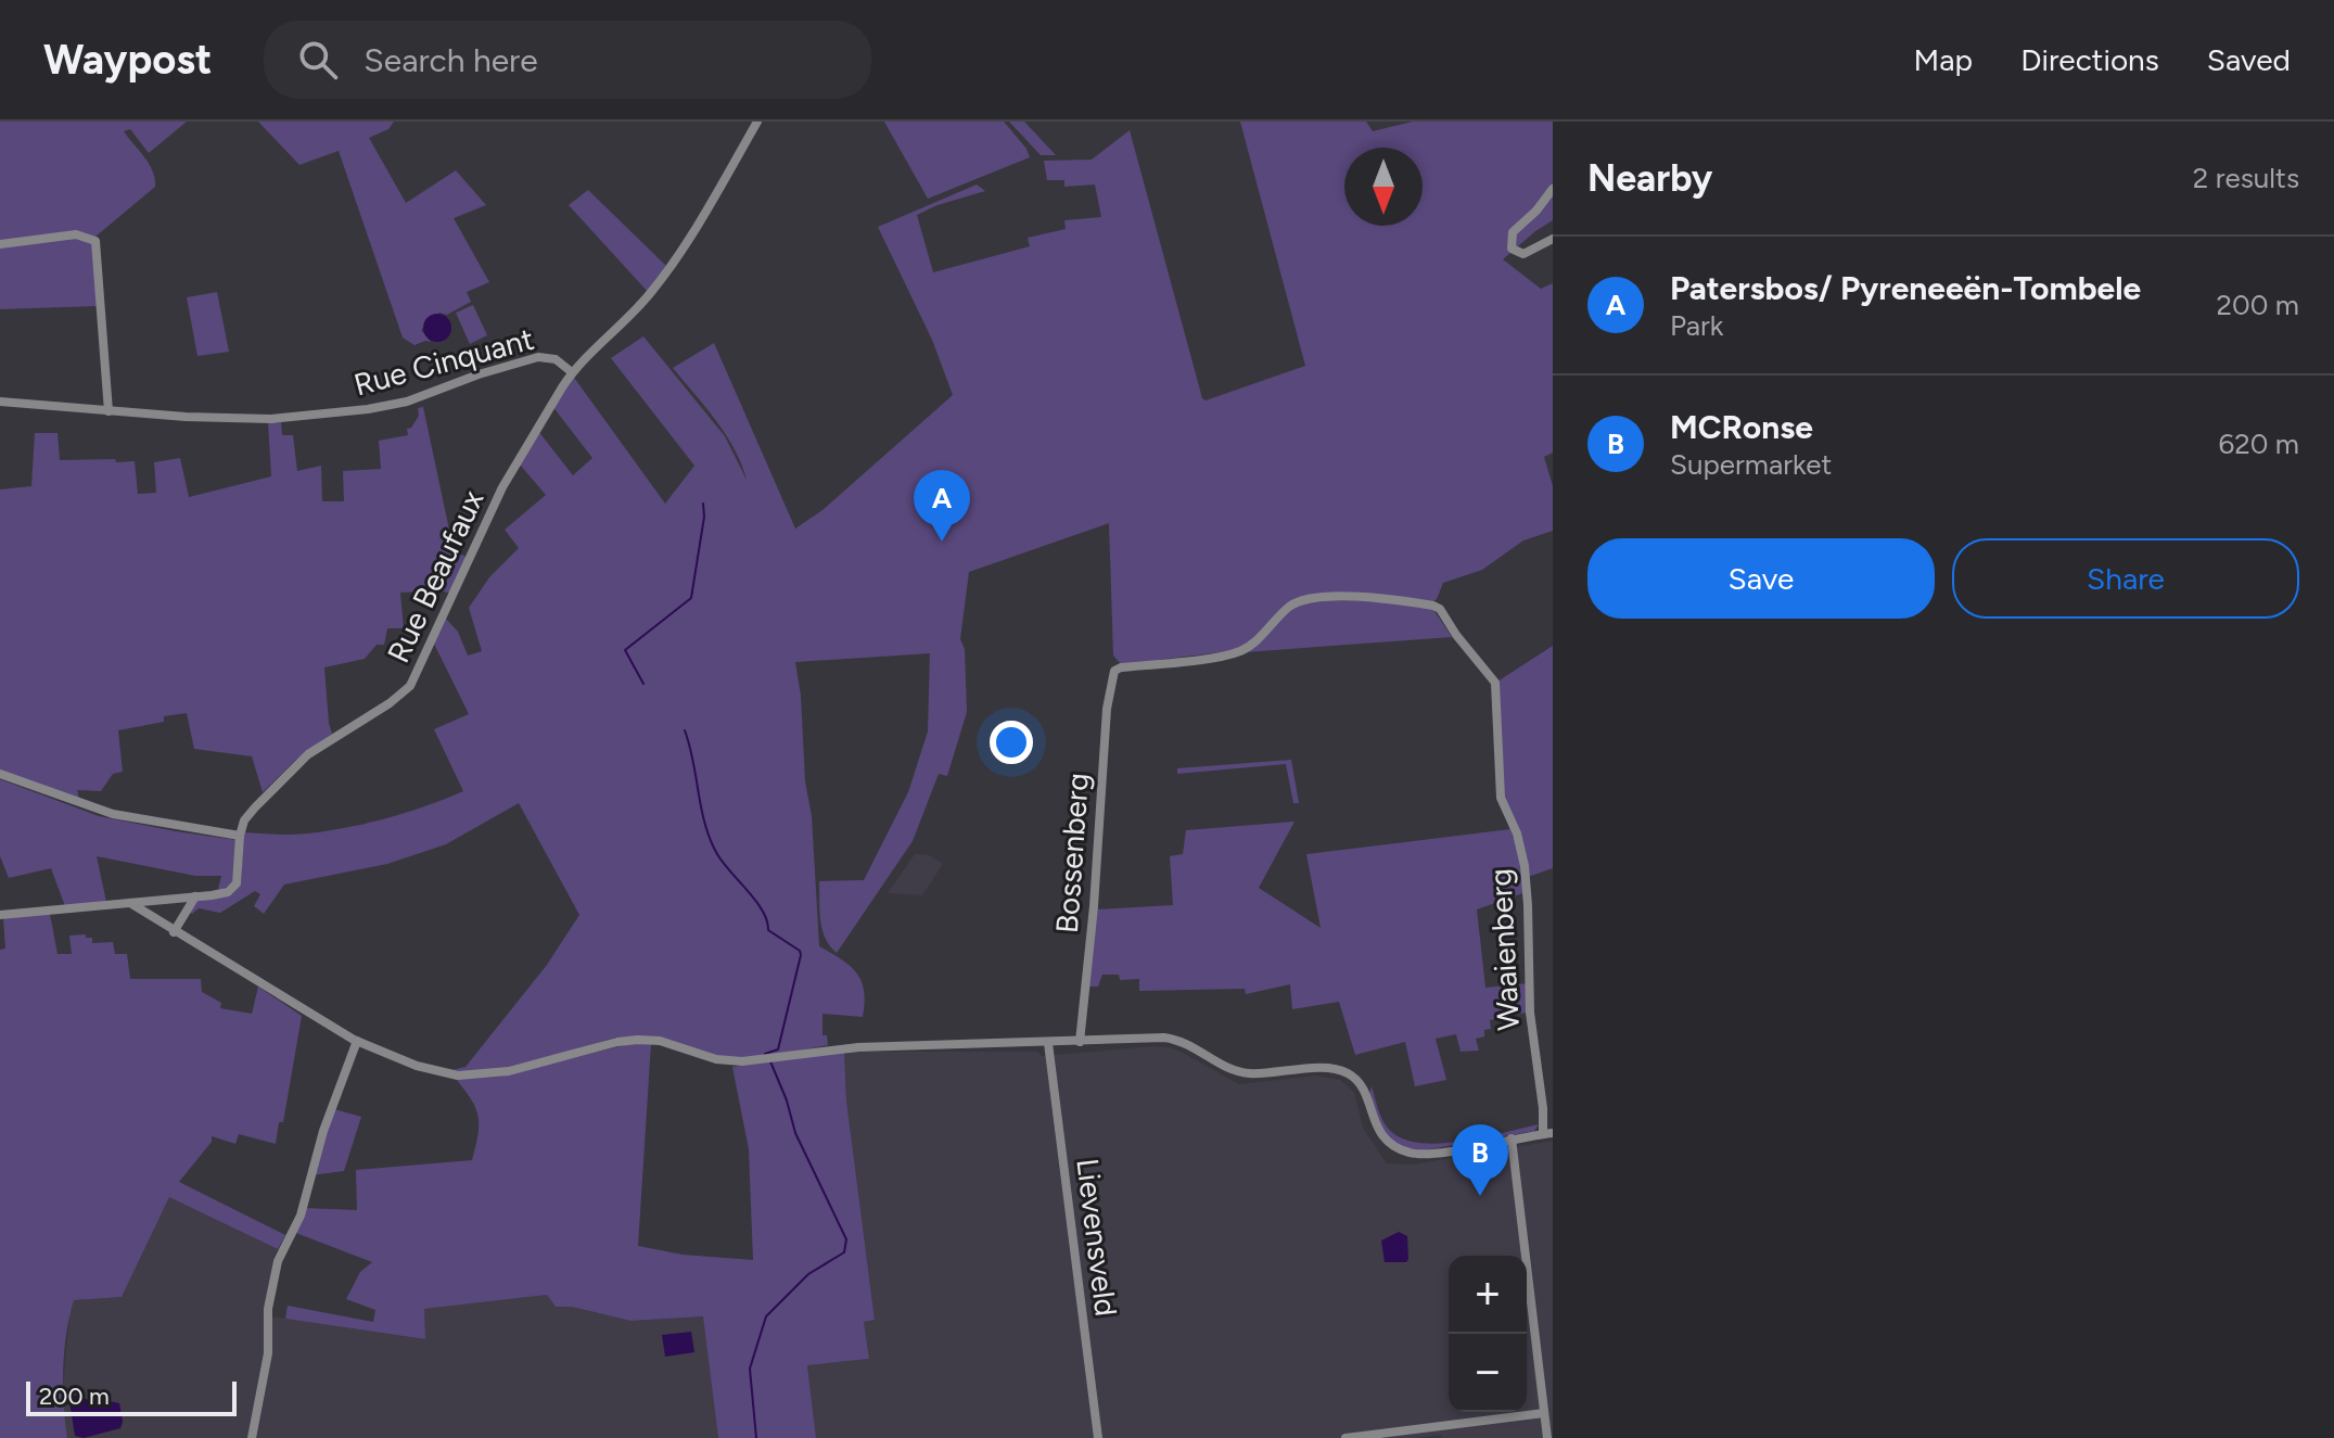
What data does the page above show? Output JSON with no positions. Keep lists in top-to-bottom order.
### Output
{
  "streets": {
    "street": [
      "Rue Cinquant",
      "Rue Beaufaux",
      "Bossenberg",
      "Waaienberg",
      "Lievensveld"
    ]
  },
  "crossings": [
    ["Rue Cinquant", "Rue Beaufaux"],
    ["Bossenberg", "Waaienberg"]
  ],
  "scale_bar": "200 m",
  "north": "bottom",
  "page": {
    "header": "Waypost",
    "search": "Search here",
    "nav": ["Map", "Directions", "Saved"],
    "heading": ["Nearby", "2 results"],
    "list": [
      {
        "mark": "A",
        "name": "Patersbos/ Pyreneeën-Tombele",
        "note": "Park",
        "value": "200 m"
      },
      {
        "mark": "B",
        "name": "MCRonse",
        "note": "Supermarket",
        "value": "620 m"
      }
    ],
    "pins": ["A", "B"],
    "buttons": ["Save", "Share"],
    "map_buttons": ["+", "−"],
    "scale": "200 m"
  }
}
